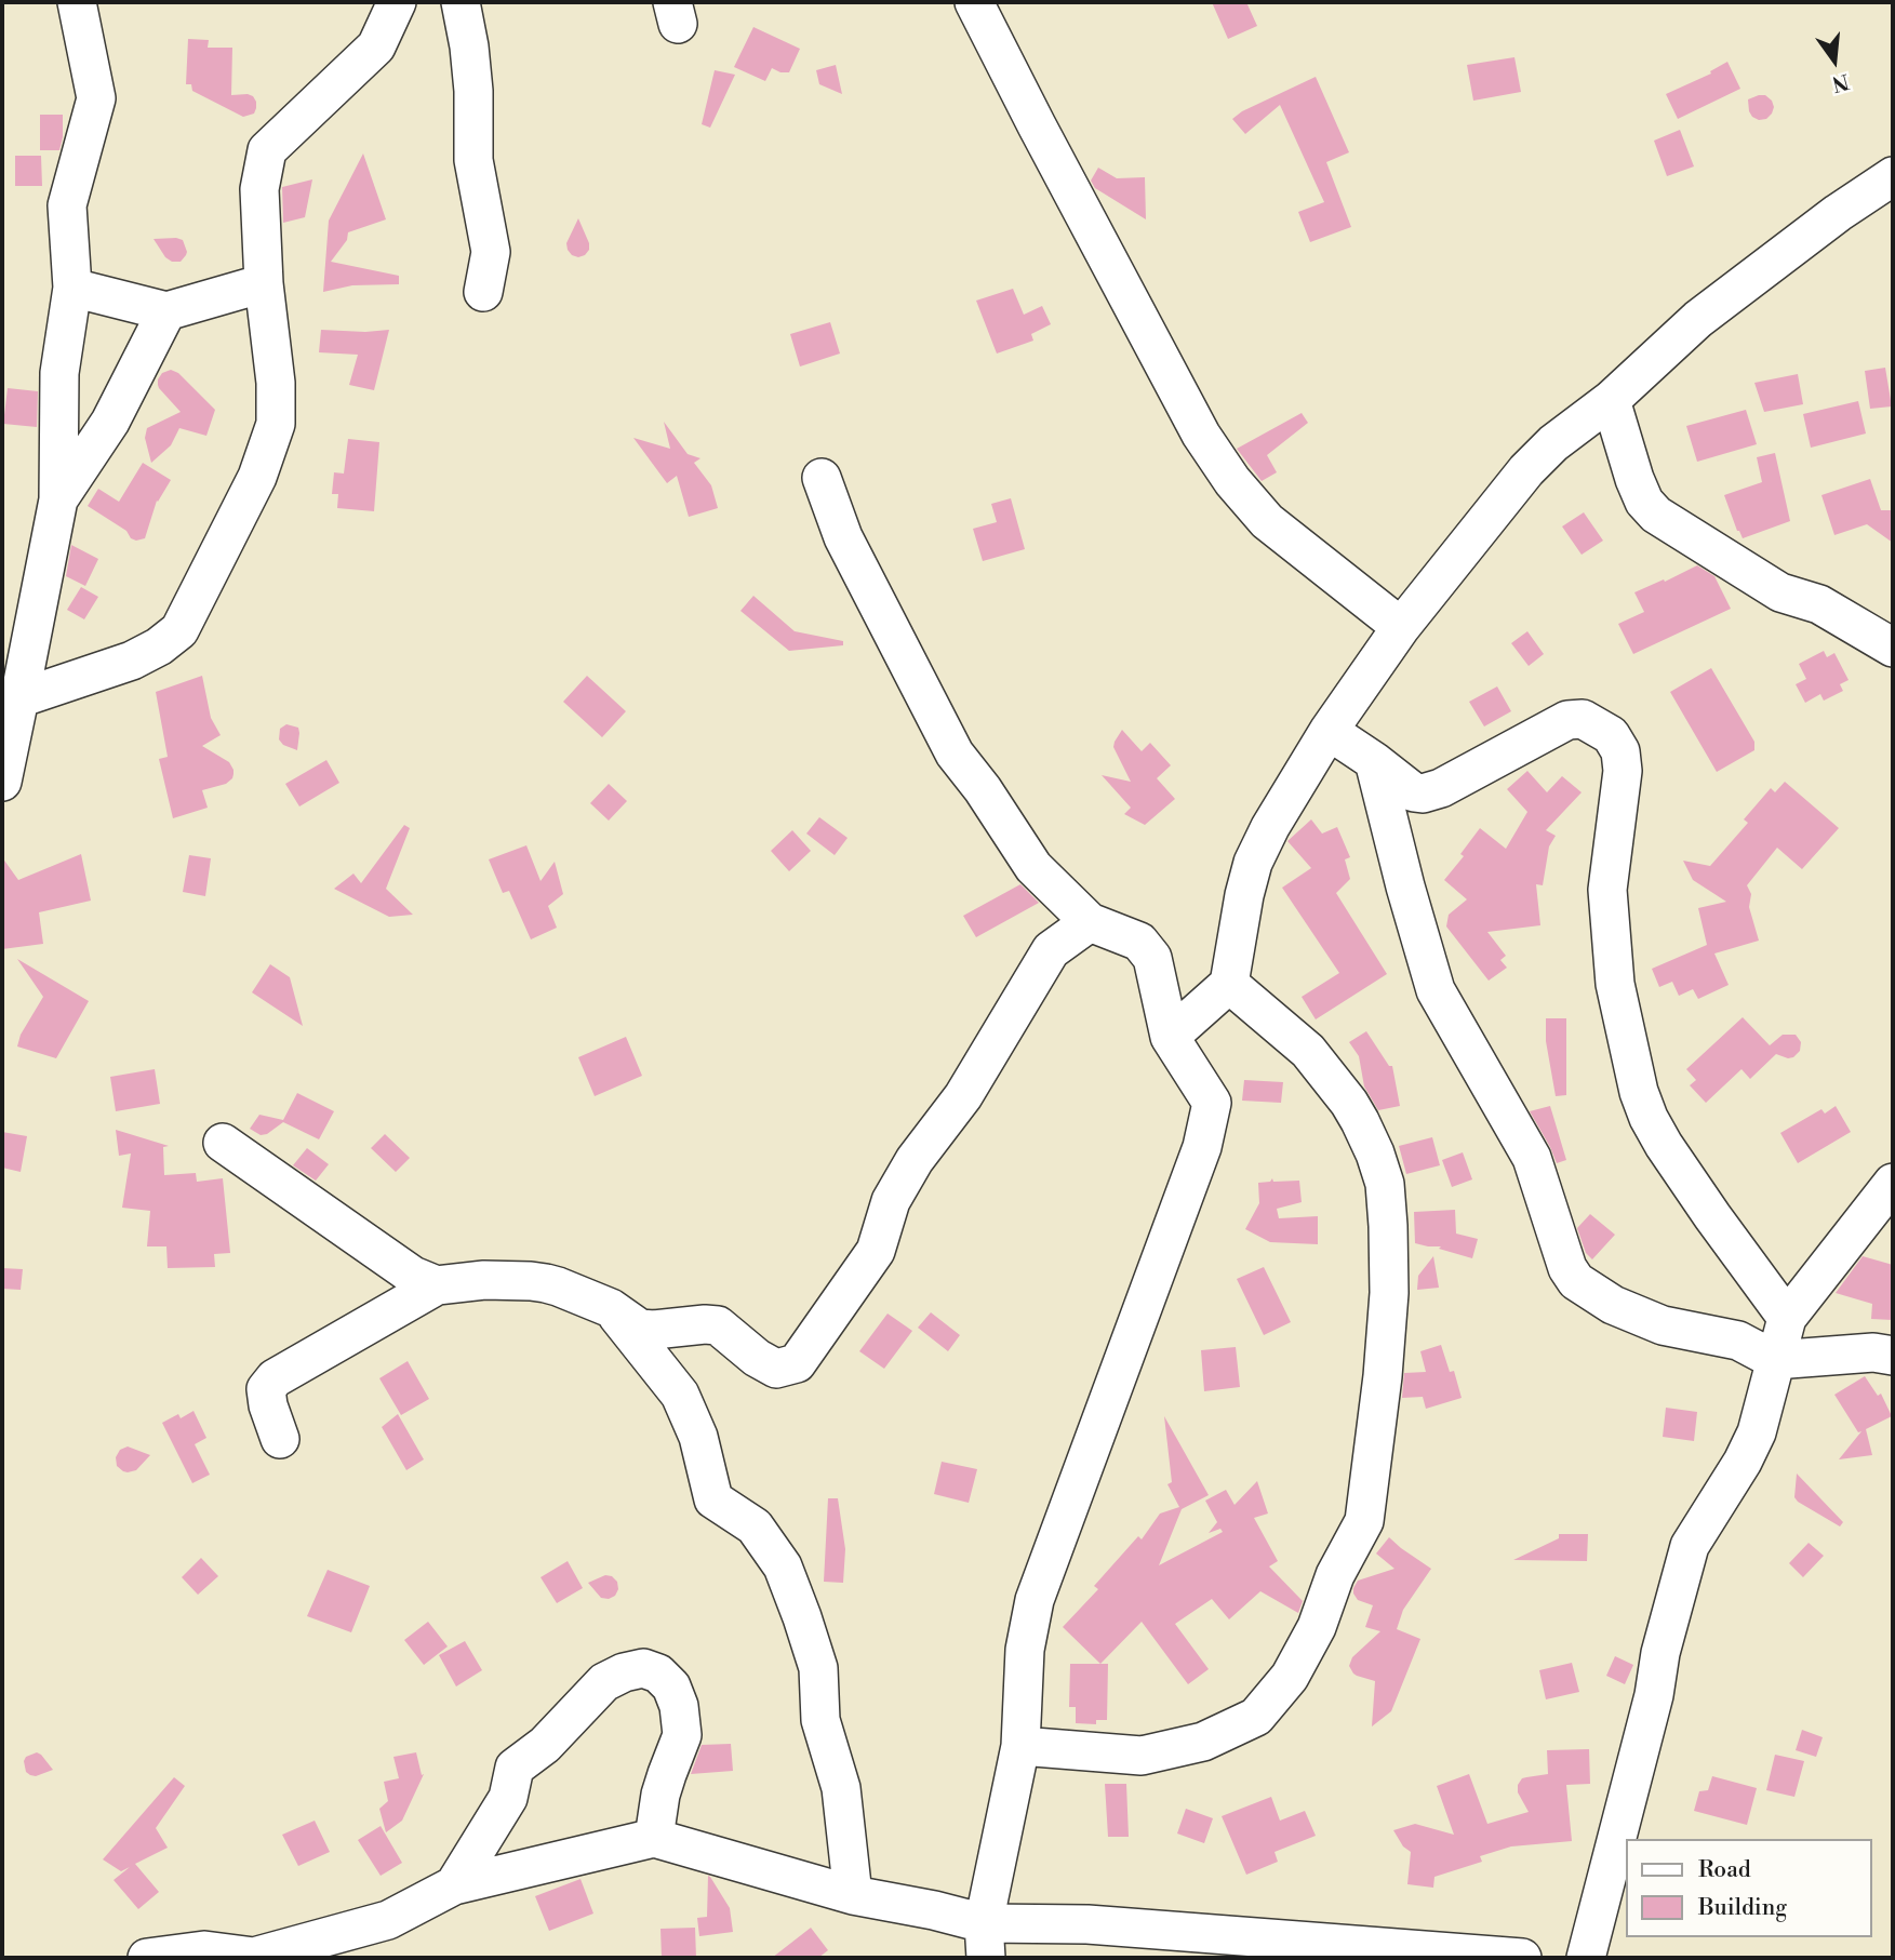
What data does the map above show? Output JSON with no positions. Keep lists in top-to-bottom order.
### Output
{
  "legend": ["Road", "Building"],
  "north": "bottom"
}
